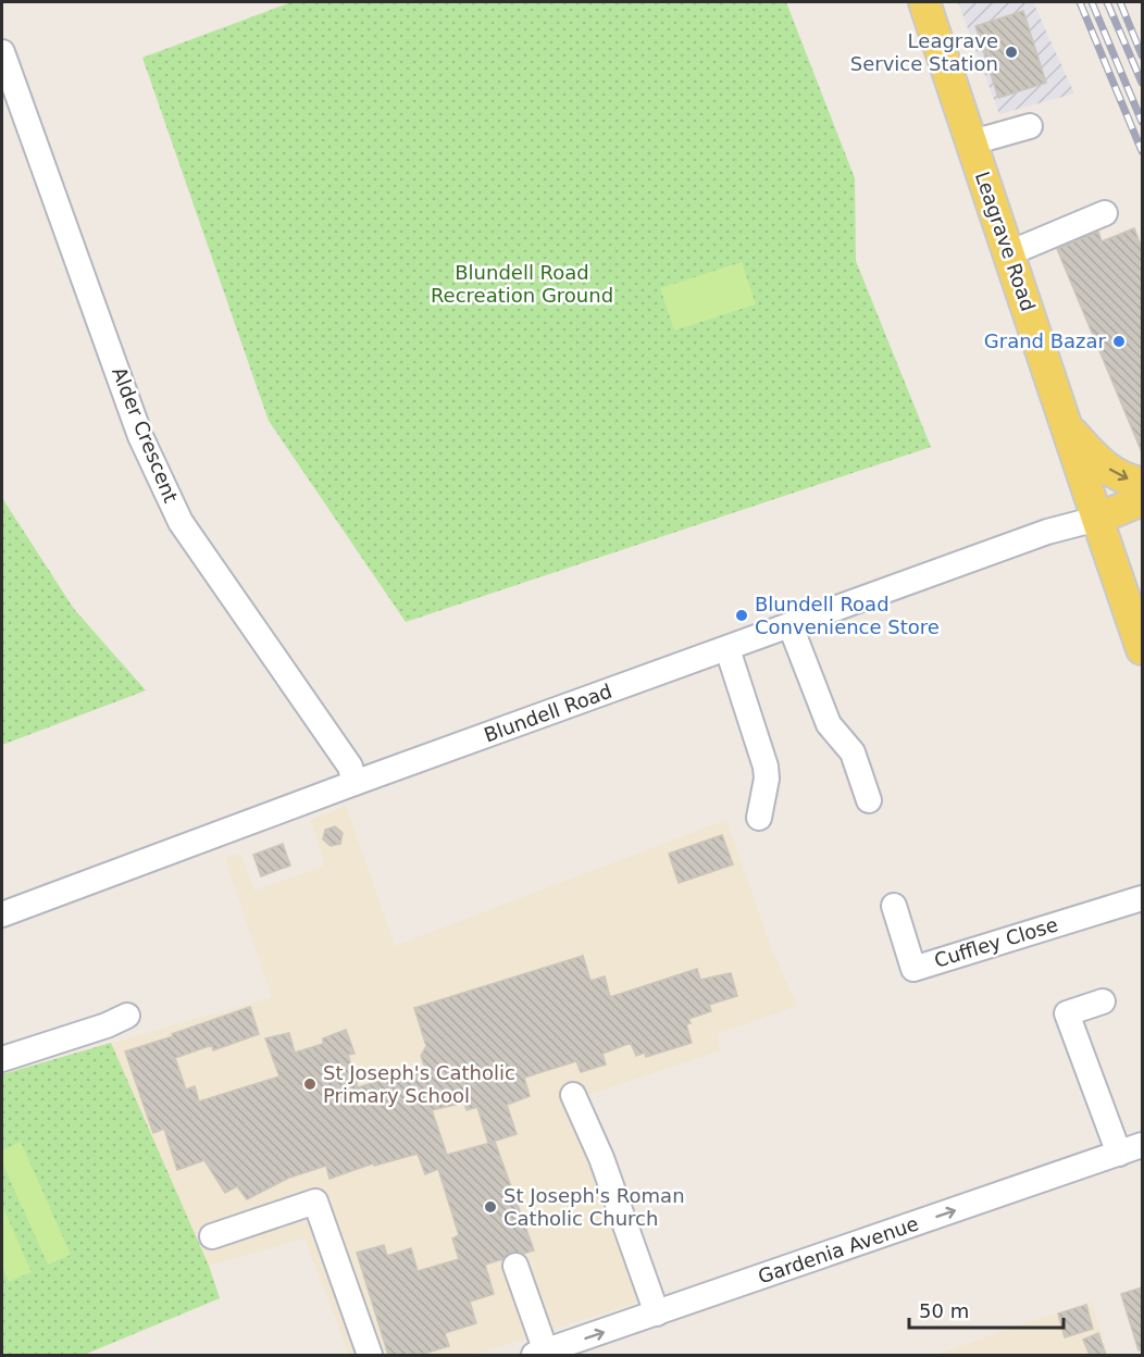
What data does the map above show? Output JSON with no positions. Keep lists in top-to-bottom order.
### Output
{
  "streets": {
    "main road": ["Leagrave Road"],
    "street": [
      "Alder Crescent",
      "Blundell Road",
      "Cuffley Close",
      "Gardenia Avenue"
    ]
  },
  "crossings": [
    ["Leagrave Road", "Blundell Road"],
    ["Alder Crescent", "Blundell Road"]
  ],
  "one_way": ["Gardenia Avenue"],
  "parks": ["Blundell Road Recreation Ground"],
  "places": [
    "Leagrave Service Station",
    "Grand Bazar",
    "Blundell Road Convenience Store",
    "St Joseph's Catholic Primary School",
    "St Joseph's Roman Catholic Church"
  ],
  "scale_bar": "50 m"
}
